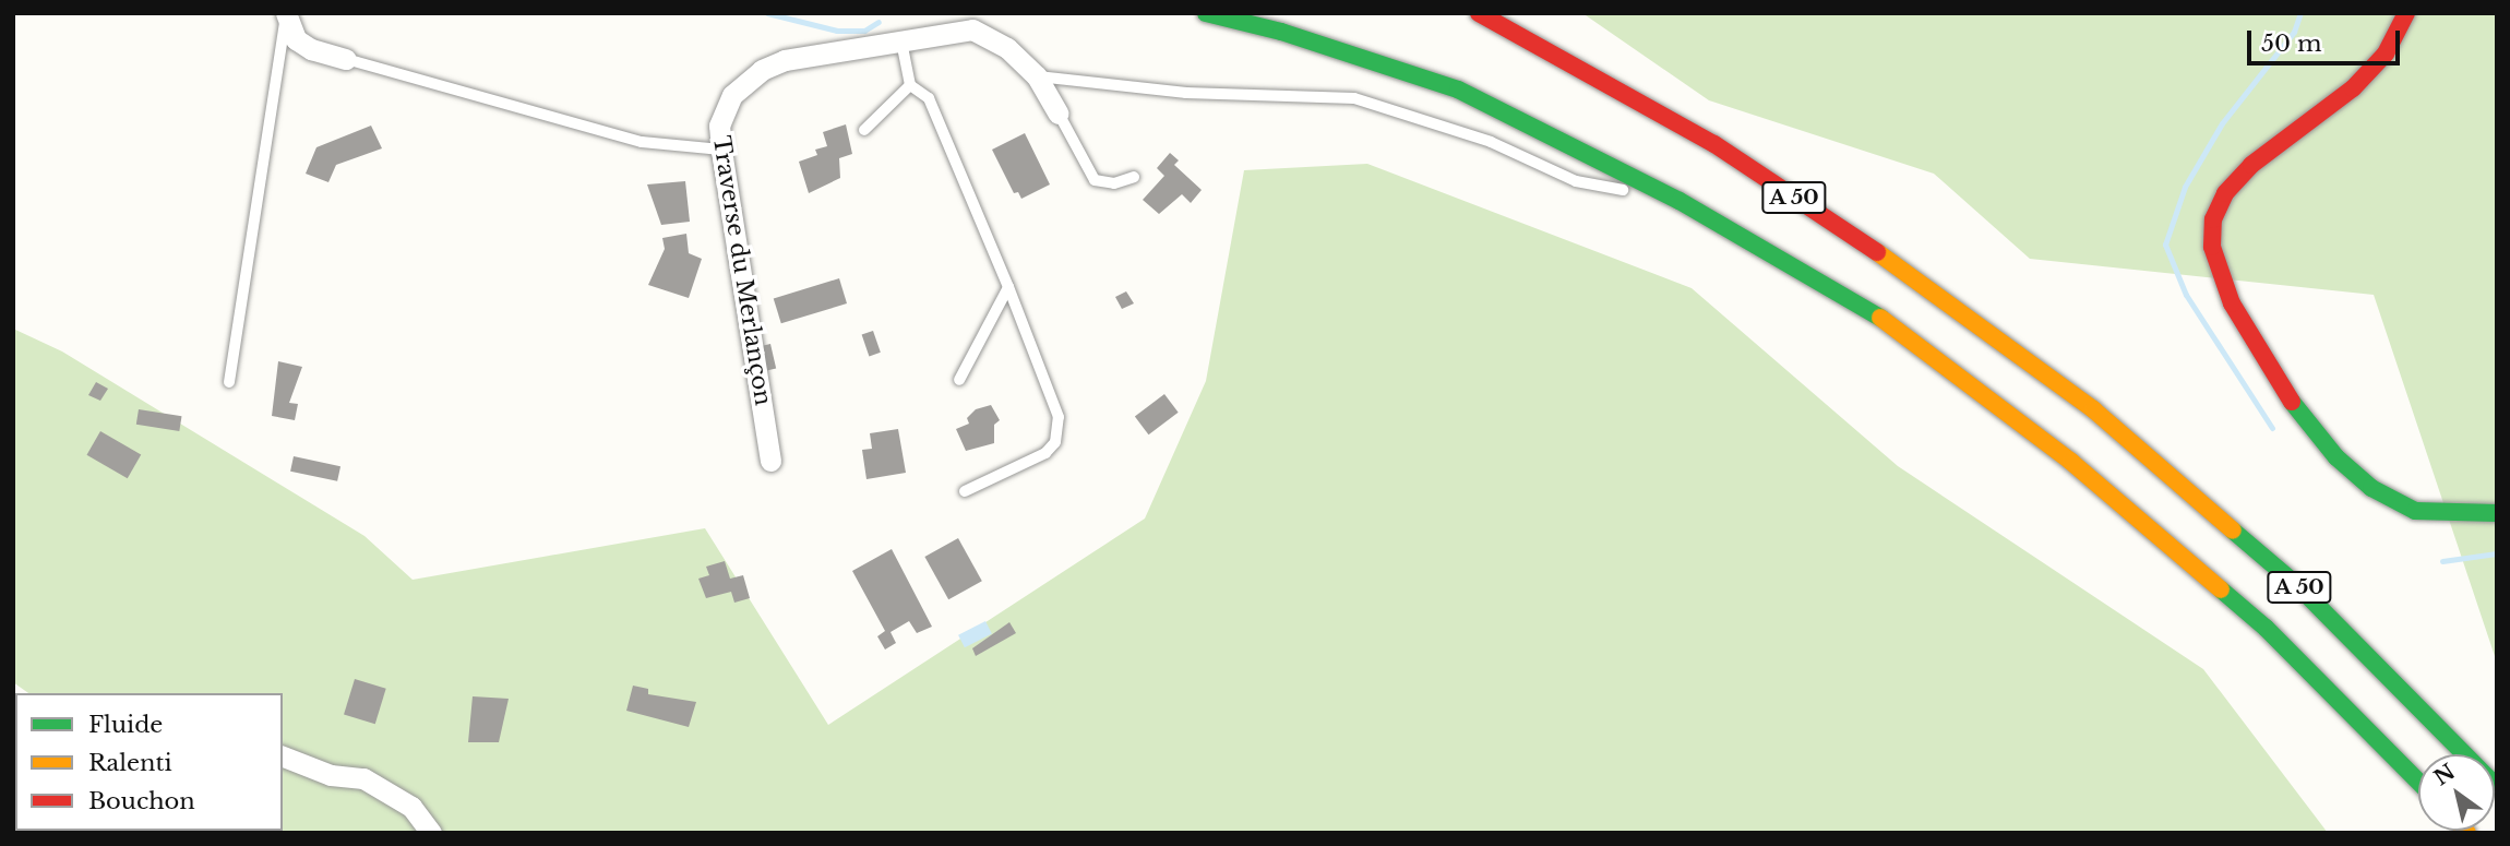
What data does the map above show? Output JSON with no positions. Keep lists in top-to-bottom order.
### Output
{
  "streets": {
    "main road": ["A 50"],
    "street": ["Traverse du Merlançon"]
  },
  "legend": ["Fluide", "Ralenti", "Bouchon"],
  "scale_bar": "50 m",
  "north": "top left"
}
